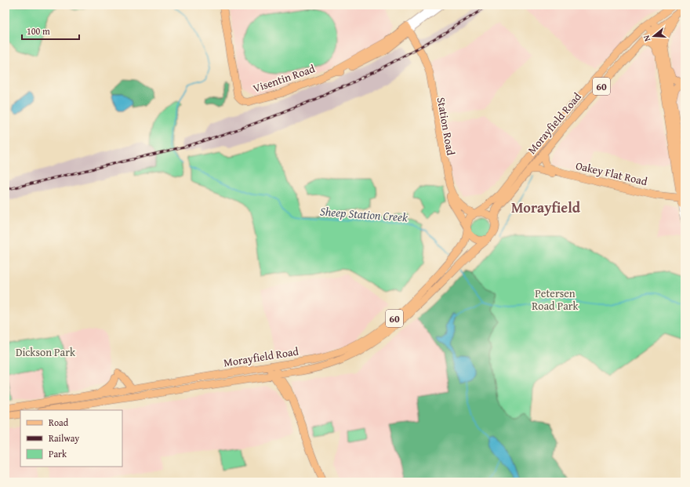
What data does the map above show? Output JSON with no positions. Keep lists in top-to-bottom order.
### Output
{
  "streets": {
    "main road": [
      "Visentin Road",
      "60",
      "Morayfield Road",
      "Station Road",
      "Oakey Flat Road"
    ]
  },
  "crossings": [
    ["Visentin Road", "Station Road"],
    ["60", "Morayfield Road"],
    ["60", "Station Road"],
    ["Morayfield Road", "Station Road"],
    ["Morayfield Road", "Oakey Flat Road"]
  ],
  "districts": ["Morayfield"],
  "water": ["Sheep Station Creek"],
  "parks": ["Petersen Road Park", "Dickson Park"],
  "legend": ["Road", "Railway", "Park"],
  "scale_bar": "100 m",
  "north": "left"
}
